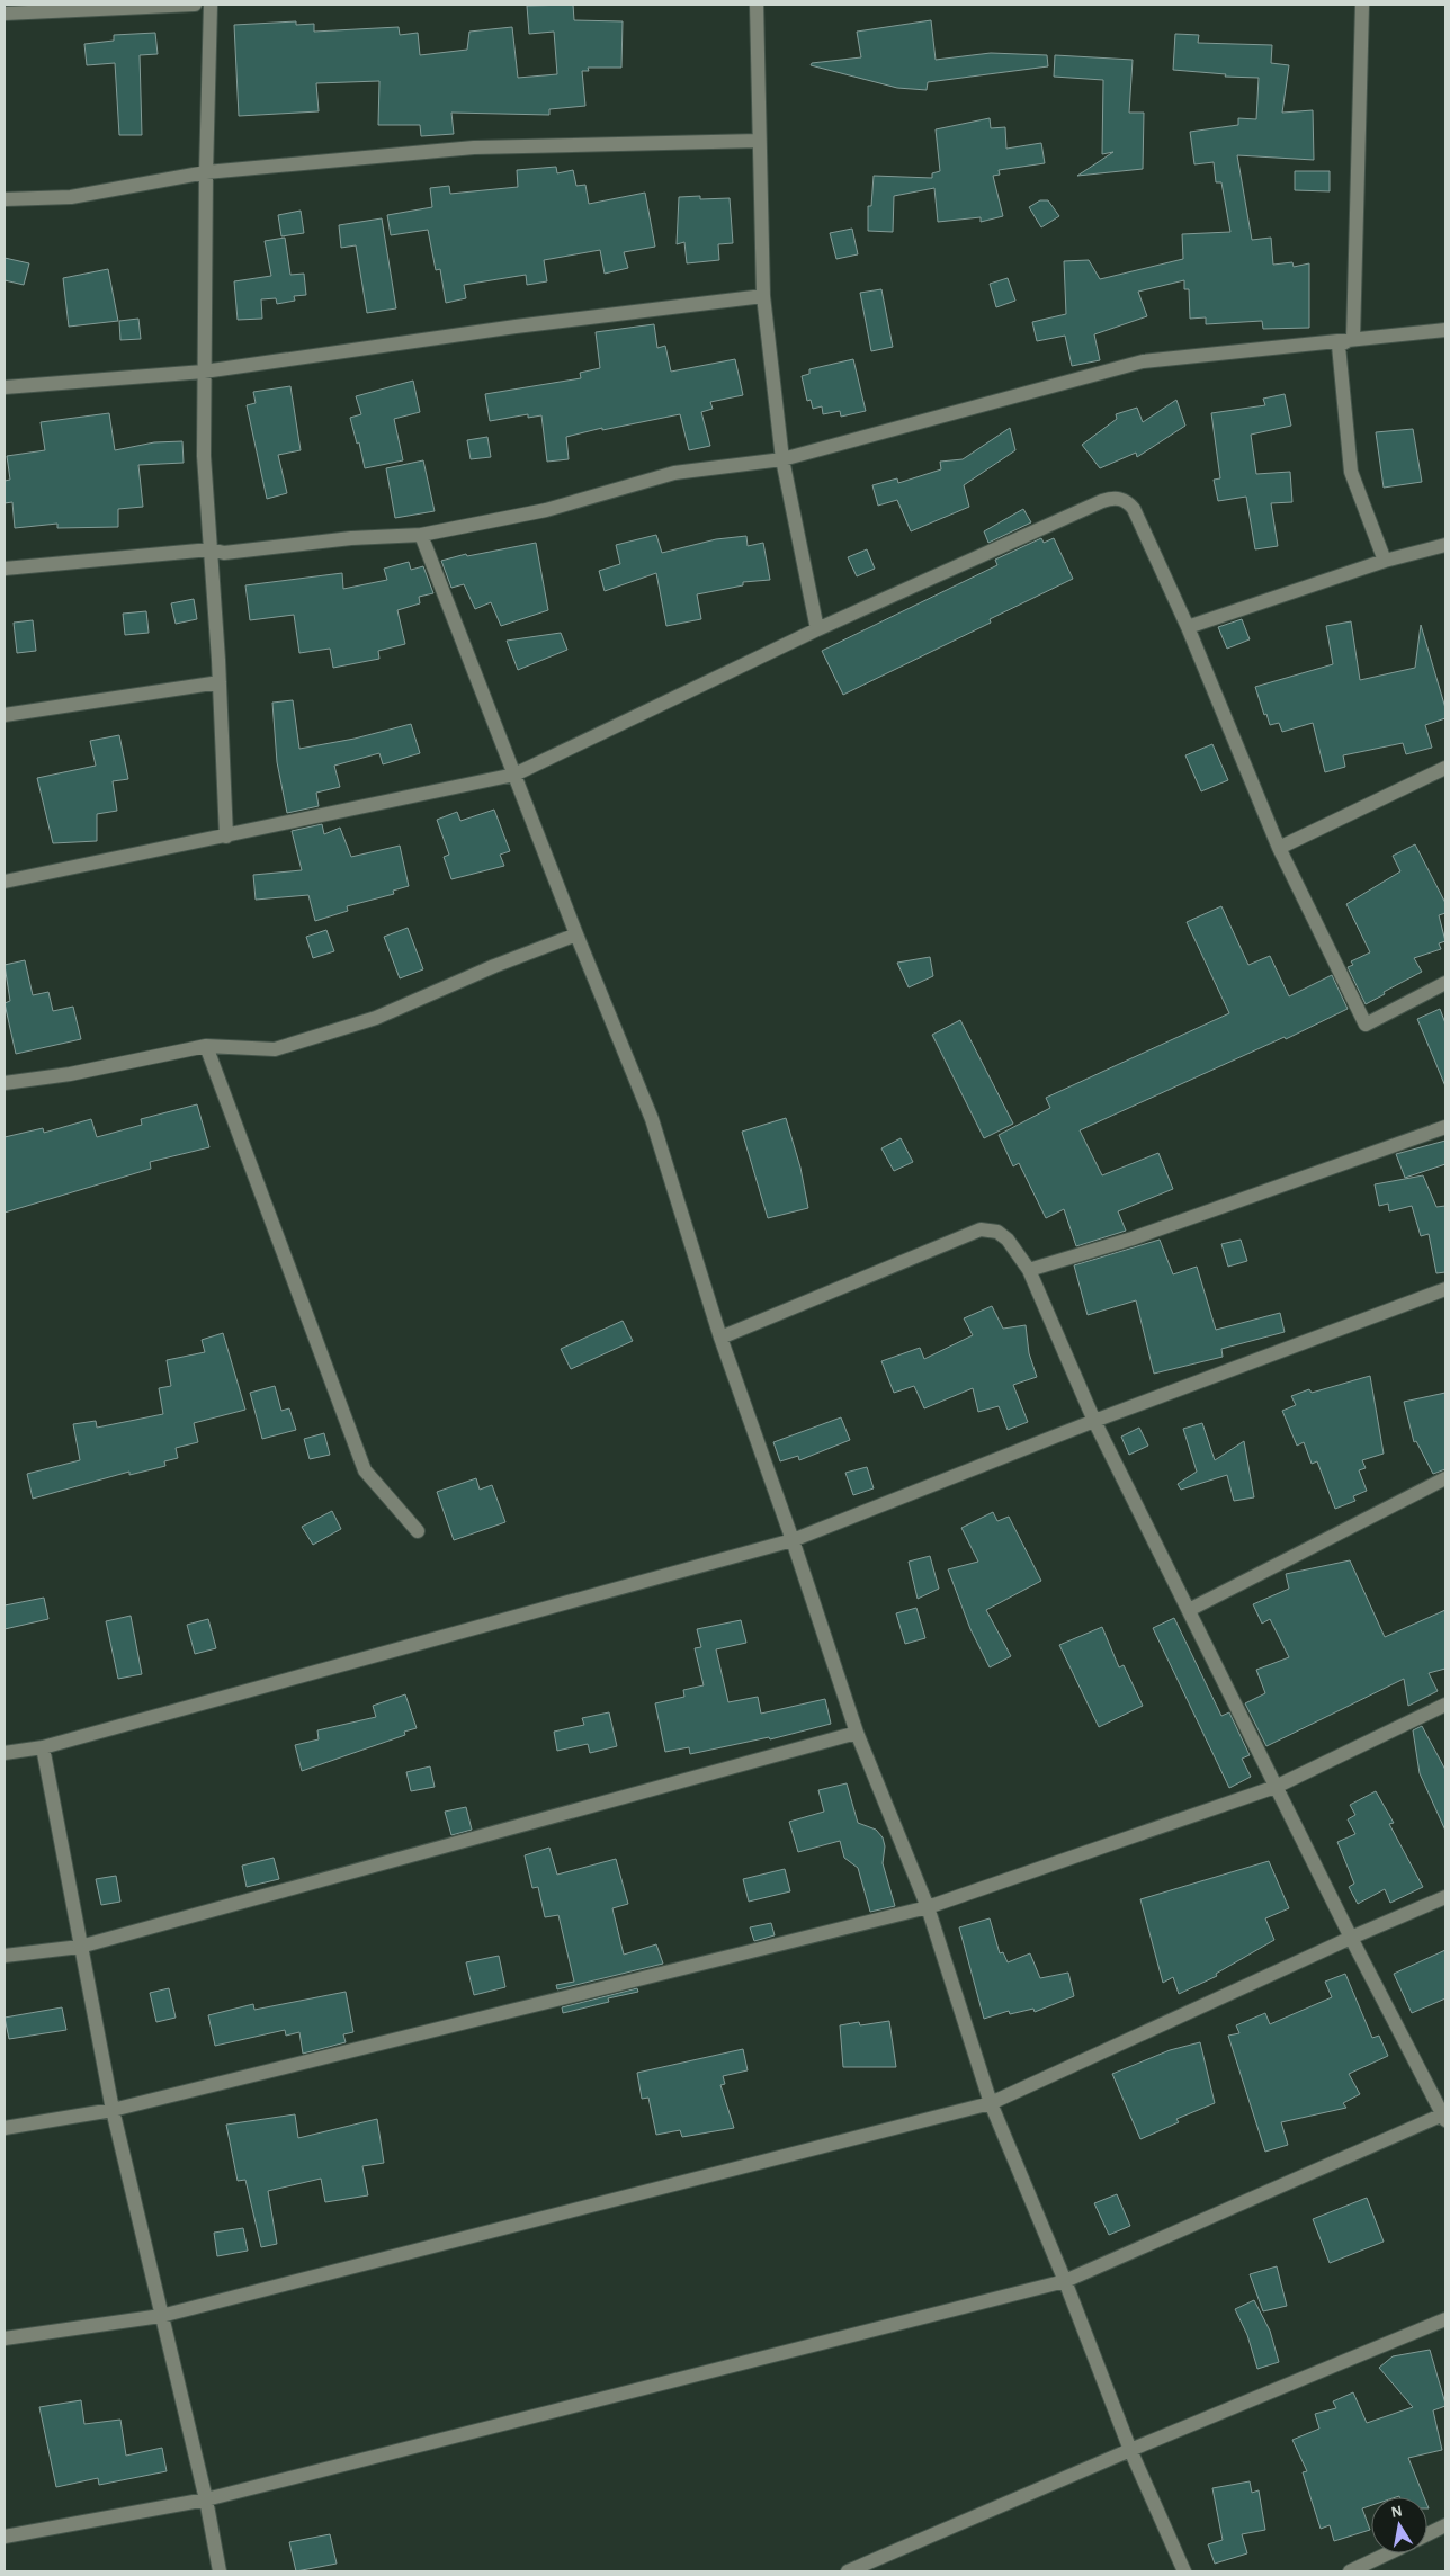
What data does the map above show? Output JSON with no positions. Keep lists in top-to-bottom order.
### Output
{
  "north": "top"
}
